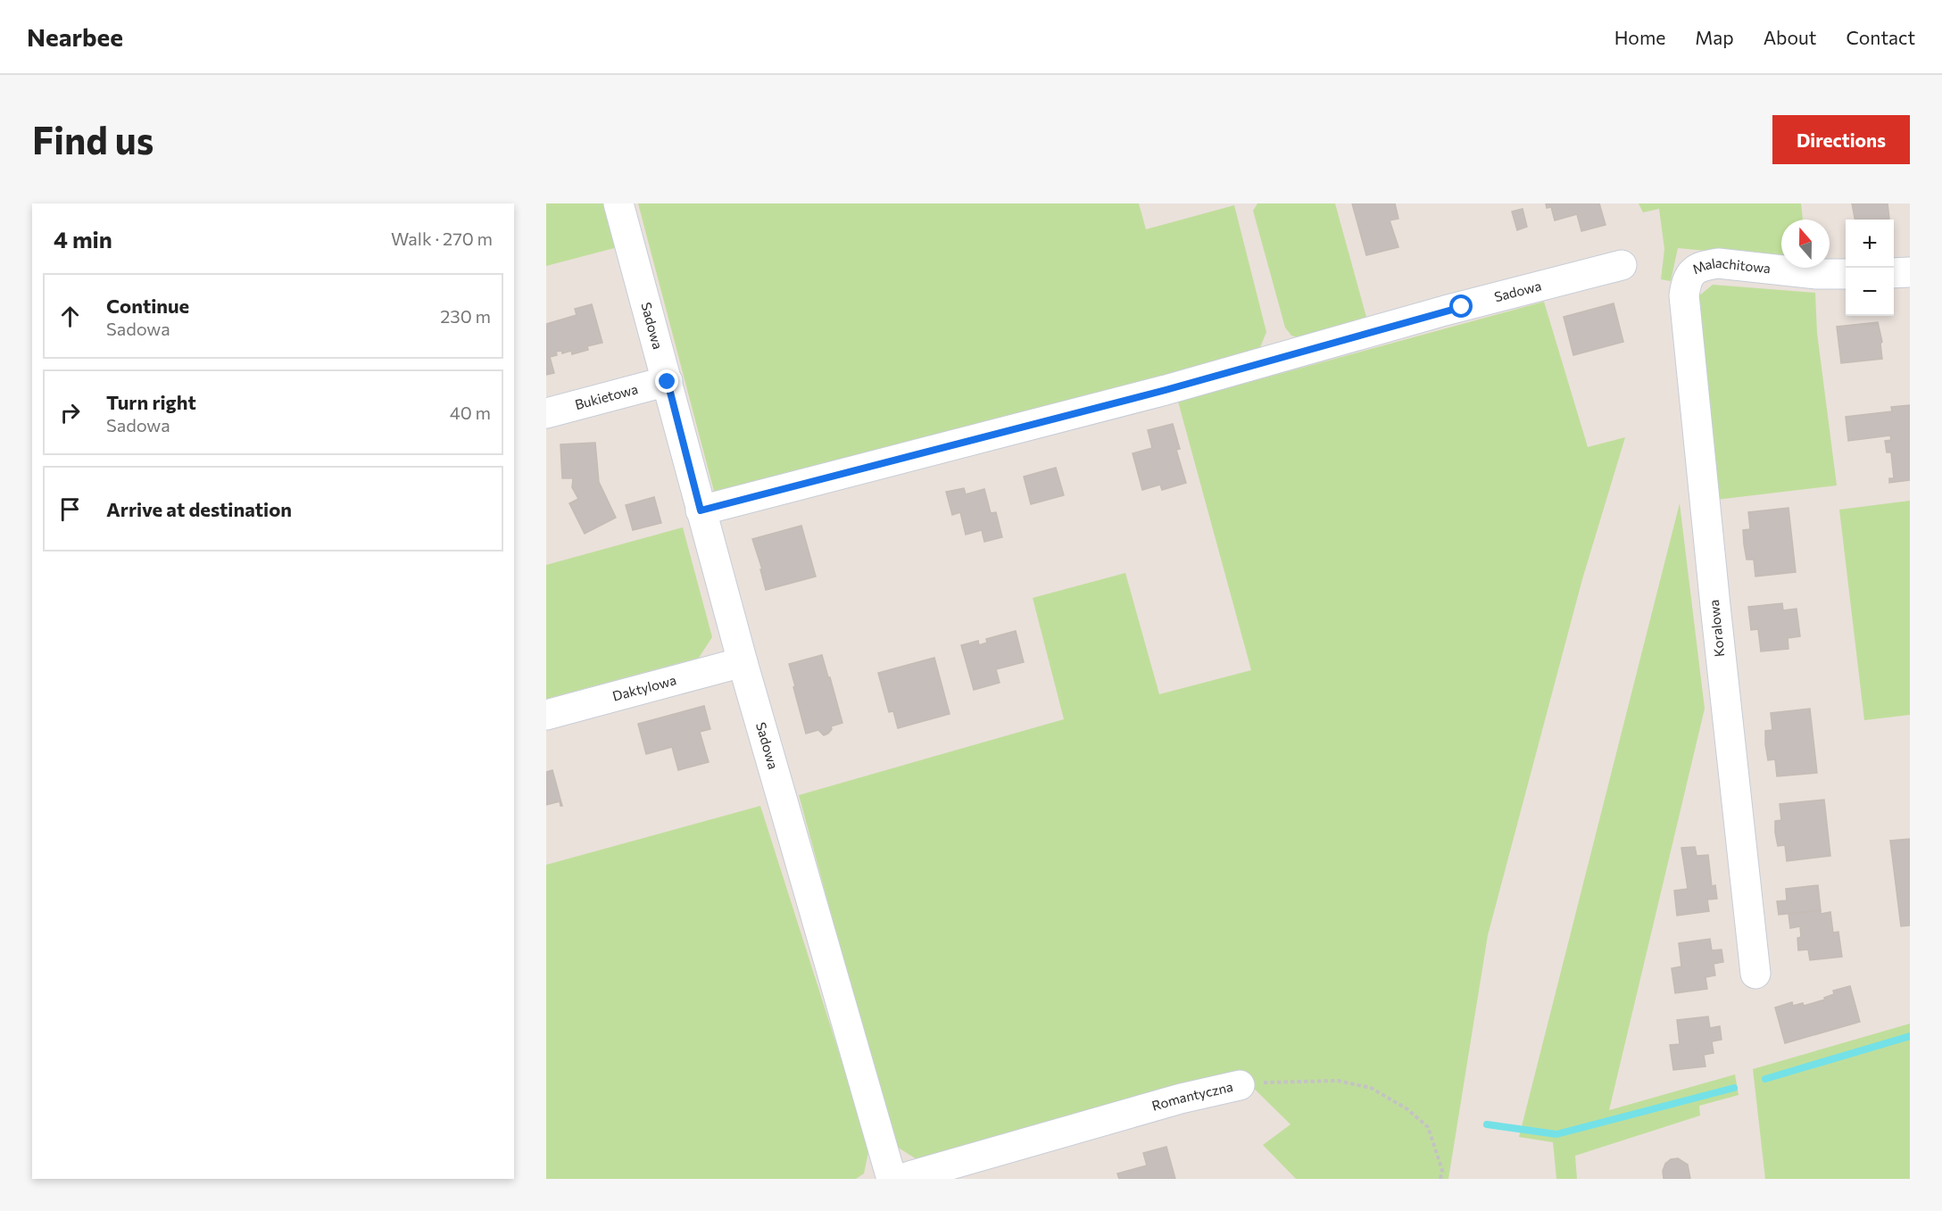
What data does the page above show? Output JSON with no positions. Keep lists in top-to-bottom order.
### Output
{
  "streets": {
    "street": [
      "Malachitowa",
      "Sadowa",
      "Bukietowa",
      "Koralowa",
      "Daktylowa",
      "Romantyczna"
    ]
  },
  "crossings": [
    ["Malachitowa", "Koralowa"],
    ["Sadowa", "Bukietowa"],
    ["Sadowa", "Daktylowa"]
  ],
  "north": "top",
  "page": {
    "header": "Nearbee",
    "nav": [
      "Home",
      "Map",
      "About",
      "Contact"
    ],
    "buttons": "Directions",
    "title": "Find us",
    "heading": ["4 min", "Walk · 270 m"],
    "map_buttons": ["+", "−"],
    "list": [
      ["Continue", "Sadowa", "230 m"],
      ["Turn right", "Sadowa", "40 m"],
      "Arrive at destination"
    ]
  }
}
